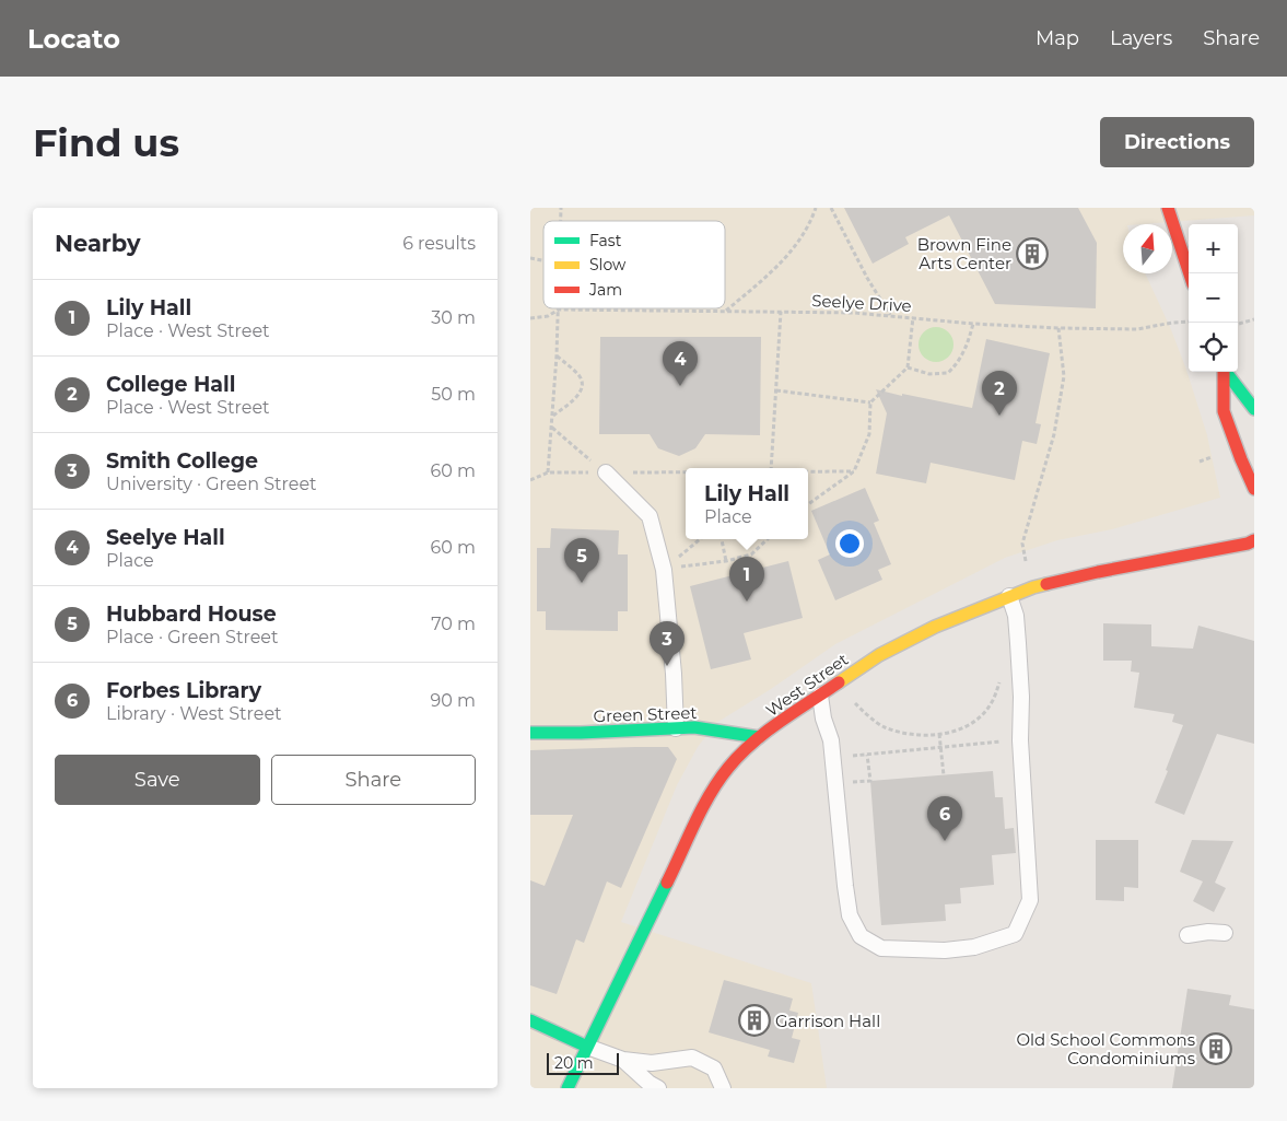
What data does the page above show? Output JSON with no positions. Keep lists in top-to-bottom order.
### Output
{
  "streets": {
    "main road": ["West Street", "Green Street"],
    "path": ["Seelye Drive"]
  },
  "crossings": [
    ["West Street", "Green Street"]
  ],
  "places": {
    "building": ["Brown Fine Arts Center", "Garrison Hall", "Old School Commons Condominiums"]
  },
  "legend": ["Fast", "Slow", "Jam"],
  "scale_bar": "20 m",
  "north": "top",
  "page": {
    "header": "Locato",
    "nav": ["Map", "Layers", "Share"],
    "buttons": [
      "Directions",
      ["Save", "Share"]
    ],
    "title": "Find us",
    "heading": ["Nearby", "6 results"],
    "map_buttons": ["+", "−"],
    "list": [
      {
        "mark": "1",
        "name": "Lily Hall",
        "note": "Place · West Street",
        "value": "30 m"
      },
      {
        "mark": "2",
        "name": "College Hall",
        "note": "Place · West Street",
        "value": "50 m"
      },
      {
        "mark": "3",
        "name": "Smith College",
        "note": "University · Green Street",
        "value": "60 m"
      },
      {
        "mark": "4",
        "name": "Seelye Hall",
        "note": "Place",
        "value": "60 m"
      },
      {
        "mark": "5",
        "name": "Hubbard House",
        "note": "Place · Green Street",
        "value": "70 m"
      },
      {
        "mark": "6",
        "name": "Forbes Library",
        "note": "Library · West Street",
        "value": "90 m"
      }
    ],
    "pins": [
      "4",
      "2",
      "5",
      "1",
      "3",
      "6"
    ],
    "popup": ["Lily Hall", "Place"],
    "scale": "20 m"
  }
}
